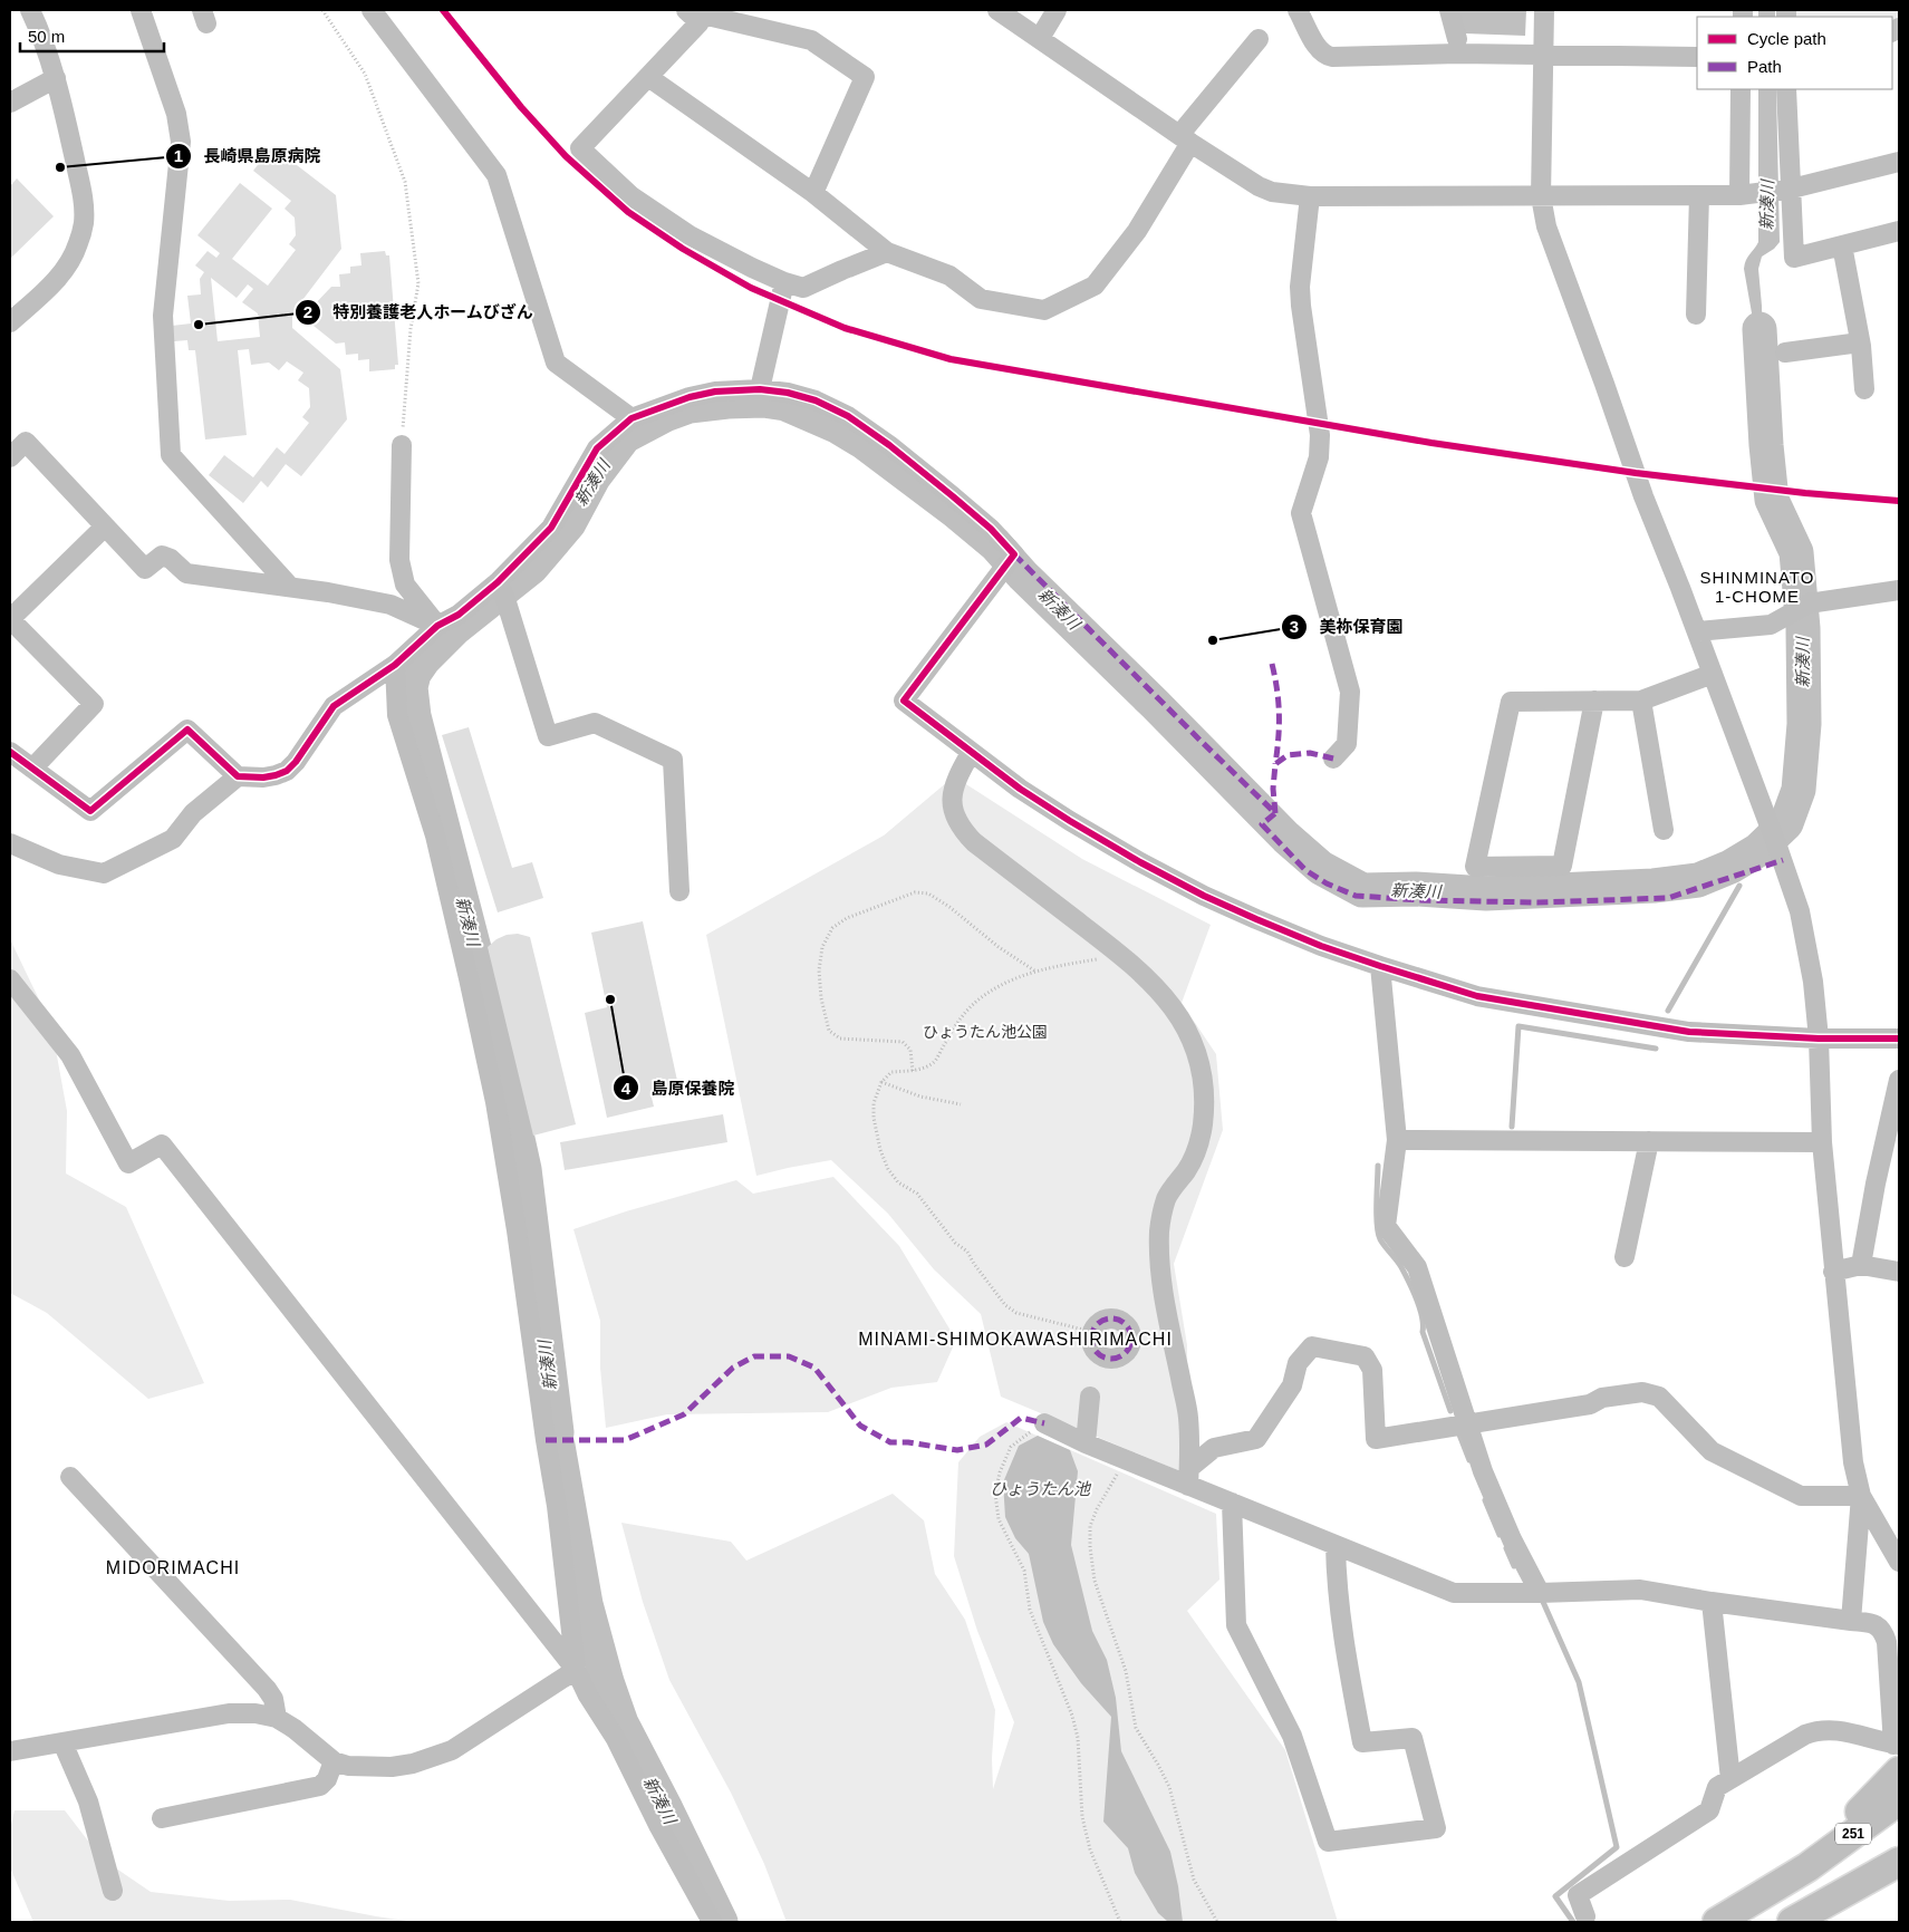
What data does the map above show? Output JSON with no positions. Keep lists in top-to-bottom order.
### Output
{
  "districts": ["SHINMINATO 1-CHOME", "MINAMI-SHIMOKAWASHIRIMACHI", "MIDORIMACHI"],
  "water": ["新湊川", "ひょうたん池"],
  "parks": ["ひょうたん池公園"],
  "places": [
    "長崎県島原病院",
    "特別養護老人ホームびざん",
    "美祢保育園",
    "島原保養院"
  ],
  "legend": ["Cycle path", "Path"],
  "scale_bar": "50 m"
}
